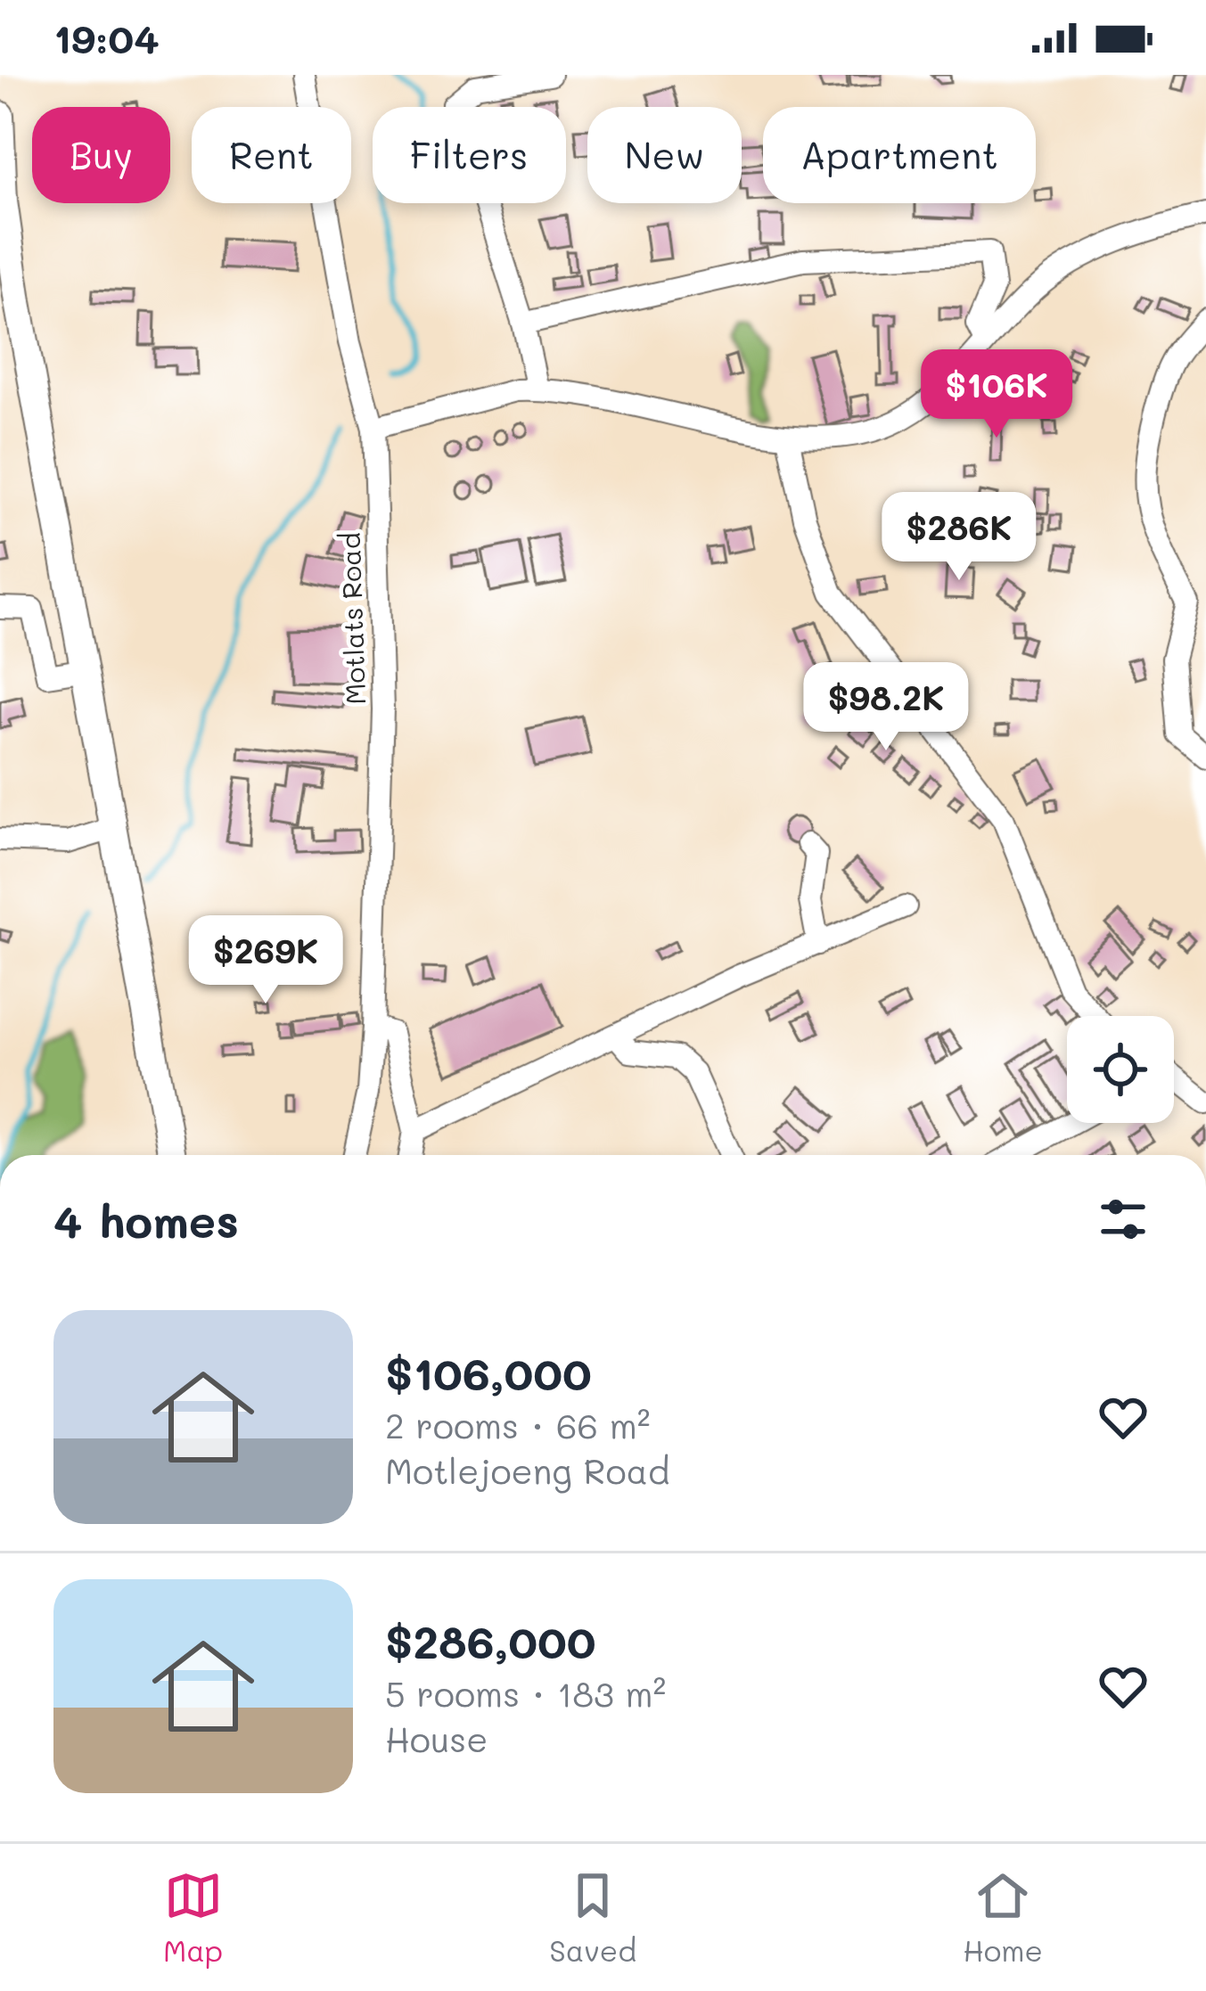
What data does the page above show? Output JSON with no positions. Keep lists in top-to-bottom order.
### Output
{
  "streets": {
    "street": ["Motlats Road"]
  },
  "page": {
    "status": "19:04",
    "chip": [
      "Buy",
      "Rent",
      "Filters",
      "New",
      "Apartment"
    ],
    "price": [
      "$106K",
      "$286K",
      "$98.2K",
      "$269K"
    ],
    "heading": "4 homes",
    "list": [
      {
        "name": "$106,000",
        "note": "2 rooms · 66 m² · Motlejoeng Road"
      },
      {
        "name": "$286,000",
        "note": "5 rooms · 183 m² · House"
      }
    ],
    "tabs": ["Map", "Saved", "Home"]
  }
}
